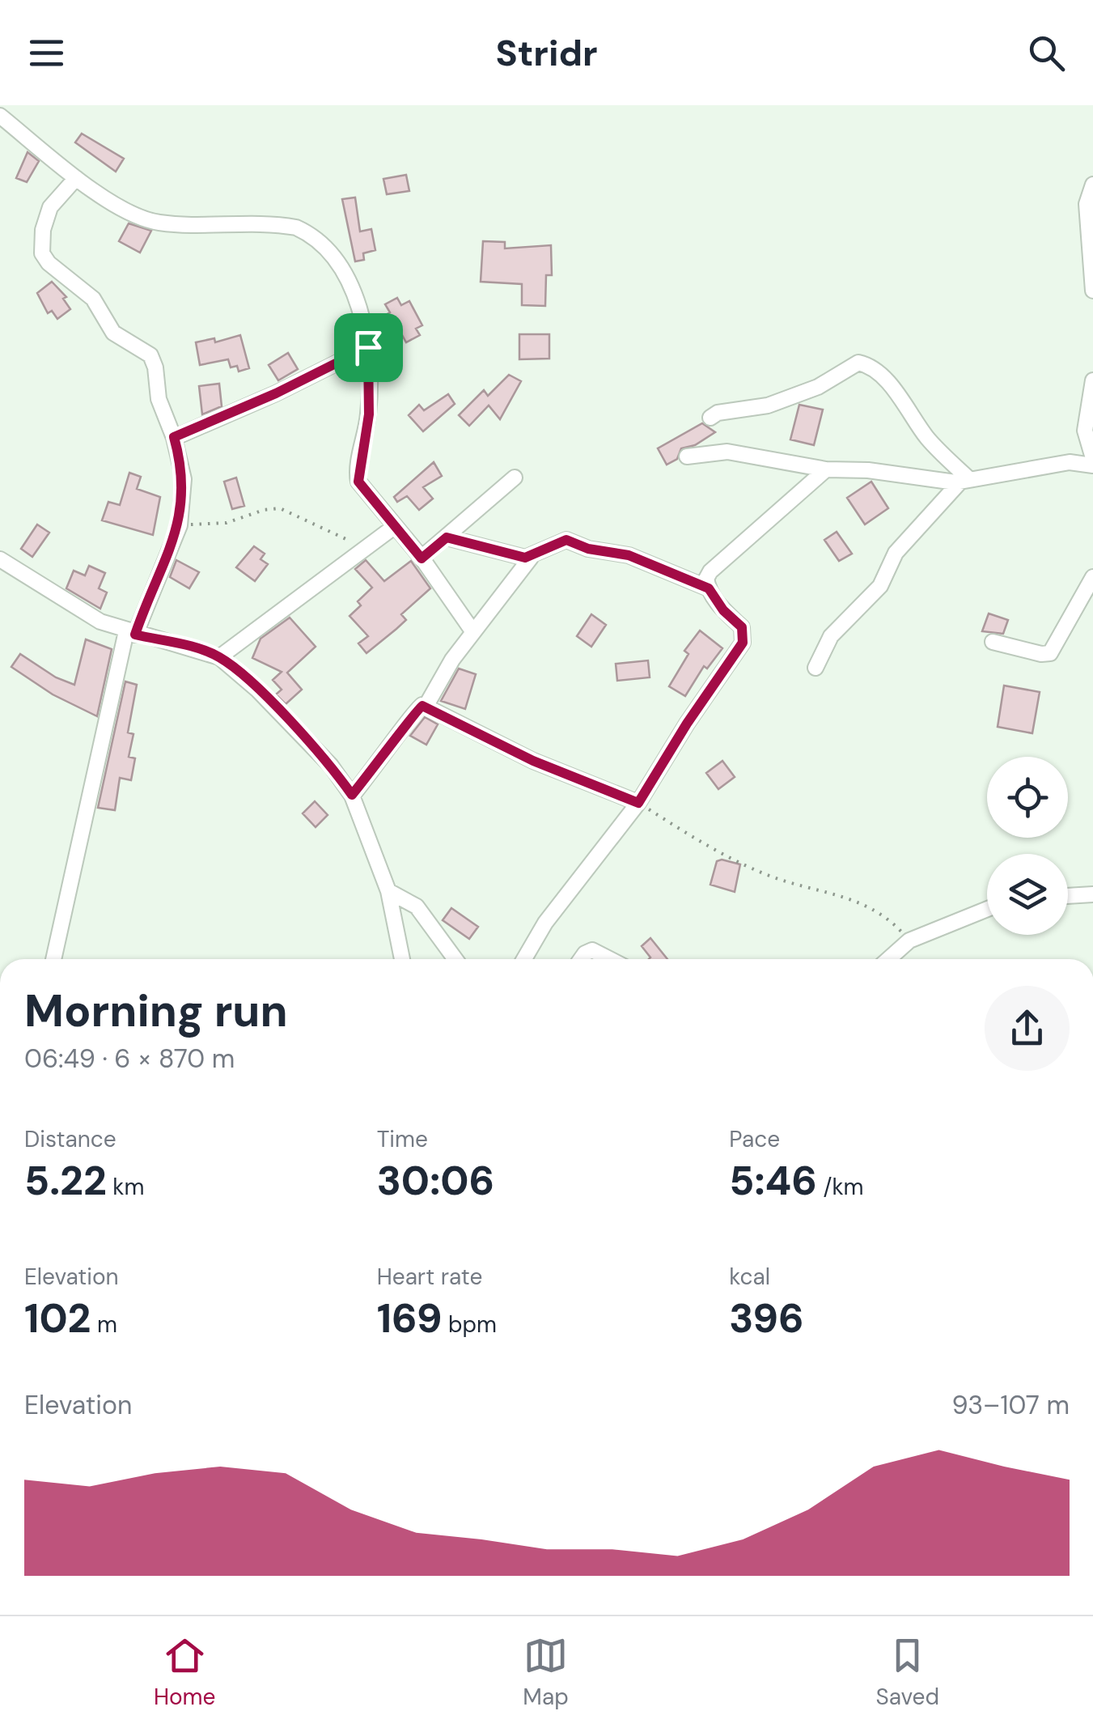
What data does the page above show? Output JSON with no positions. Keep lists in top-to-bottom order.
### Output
{
  "page": {
    "header": "Stridr",
    "heading": ["Morning run", "06:49 · 6 × 870 m"],
    "stats": [
      ["Distance", "5.22 km"],
      ["Time", "30:06"],
      ["Pace", "5:46 /km"],
      ["Elevation", "102 m"],
      ["Heart rate", "169 bpm"],
      ["kcal", "396"]
    ],
    "chart": ["Elevation", "93–107 m"],
    "tabs": ["Home", "Map", "Saved"]
  }
}
